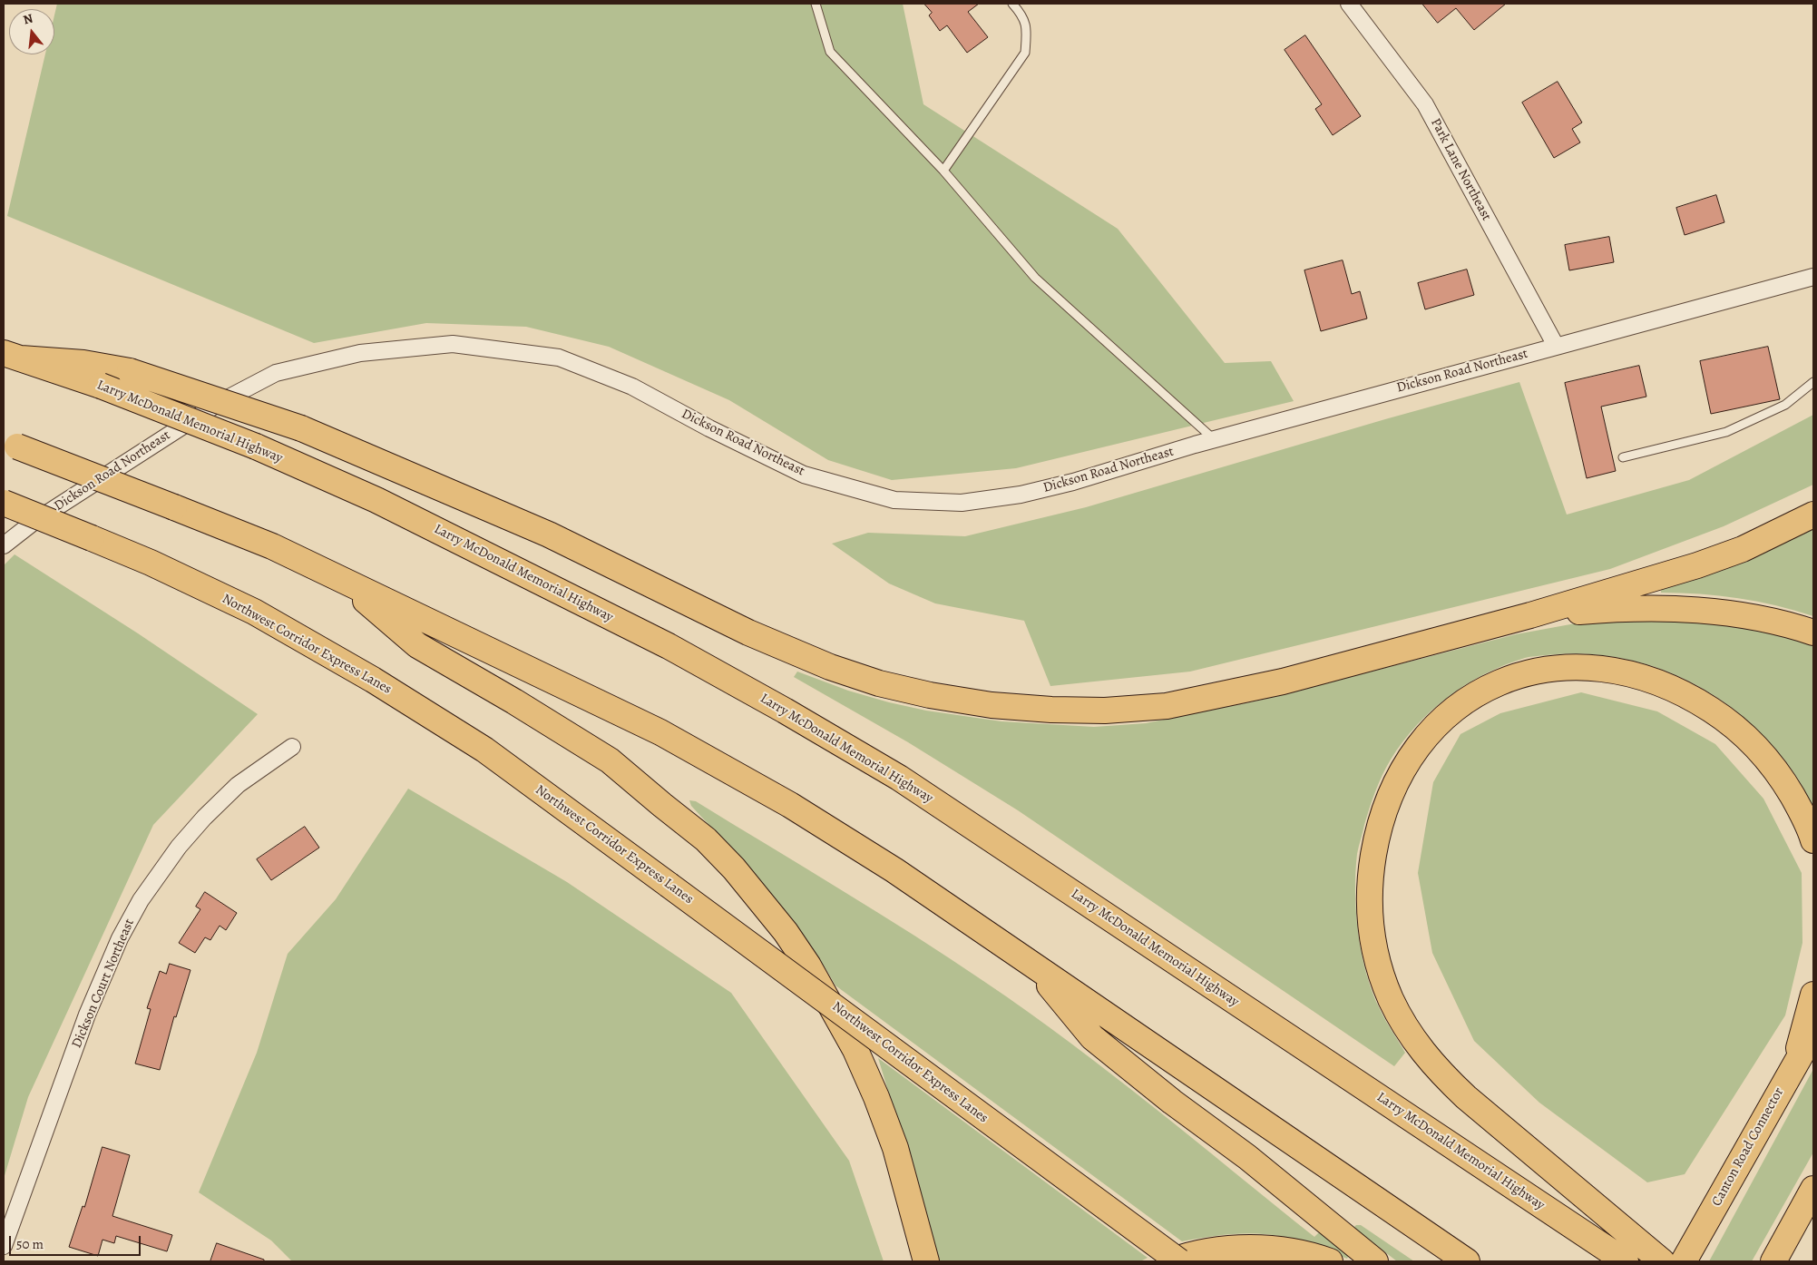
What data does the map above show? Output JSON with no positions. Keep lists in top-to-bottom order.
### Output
{
  "streets": {
    "highway": ["Larry McDonald Memorial Highway", "Northwest Corridor Express Lanes", "Canton Road Connector"],
    "street": ["Park Lane Northeast", "Dickson Road Northeast", "Dickson Court Northeast"]
  },
  "crossings": [
    ["Park Lane Northeast", "Dickson Road Northeast"]
  ],
  "scale_bar": "50 m",
  "north": "top"
}
